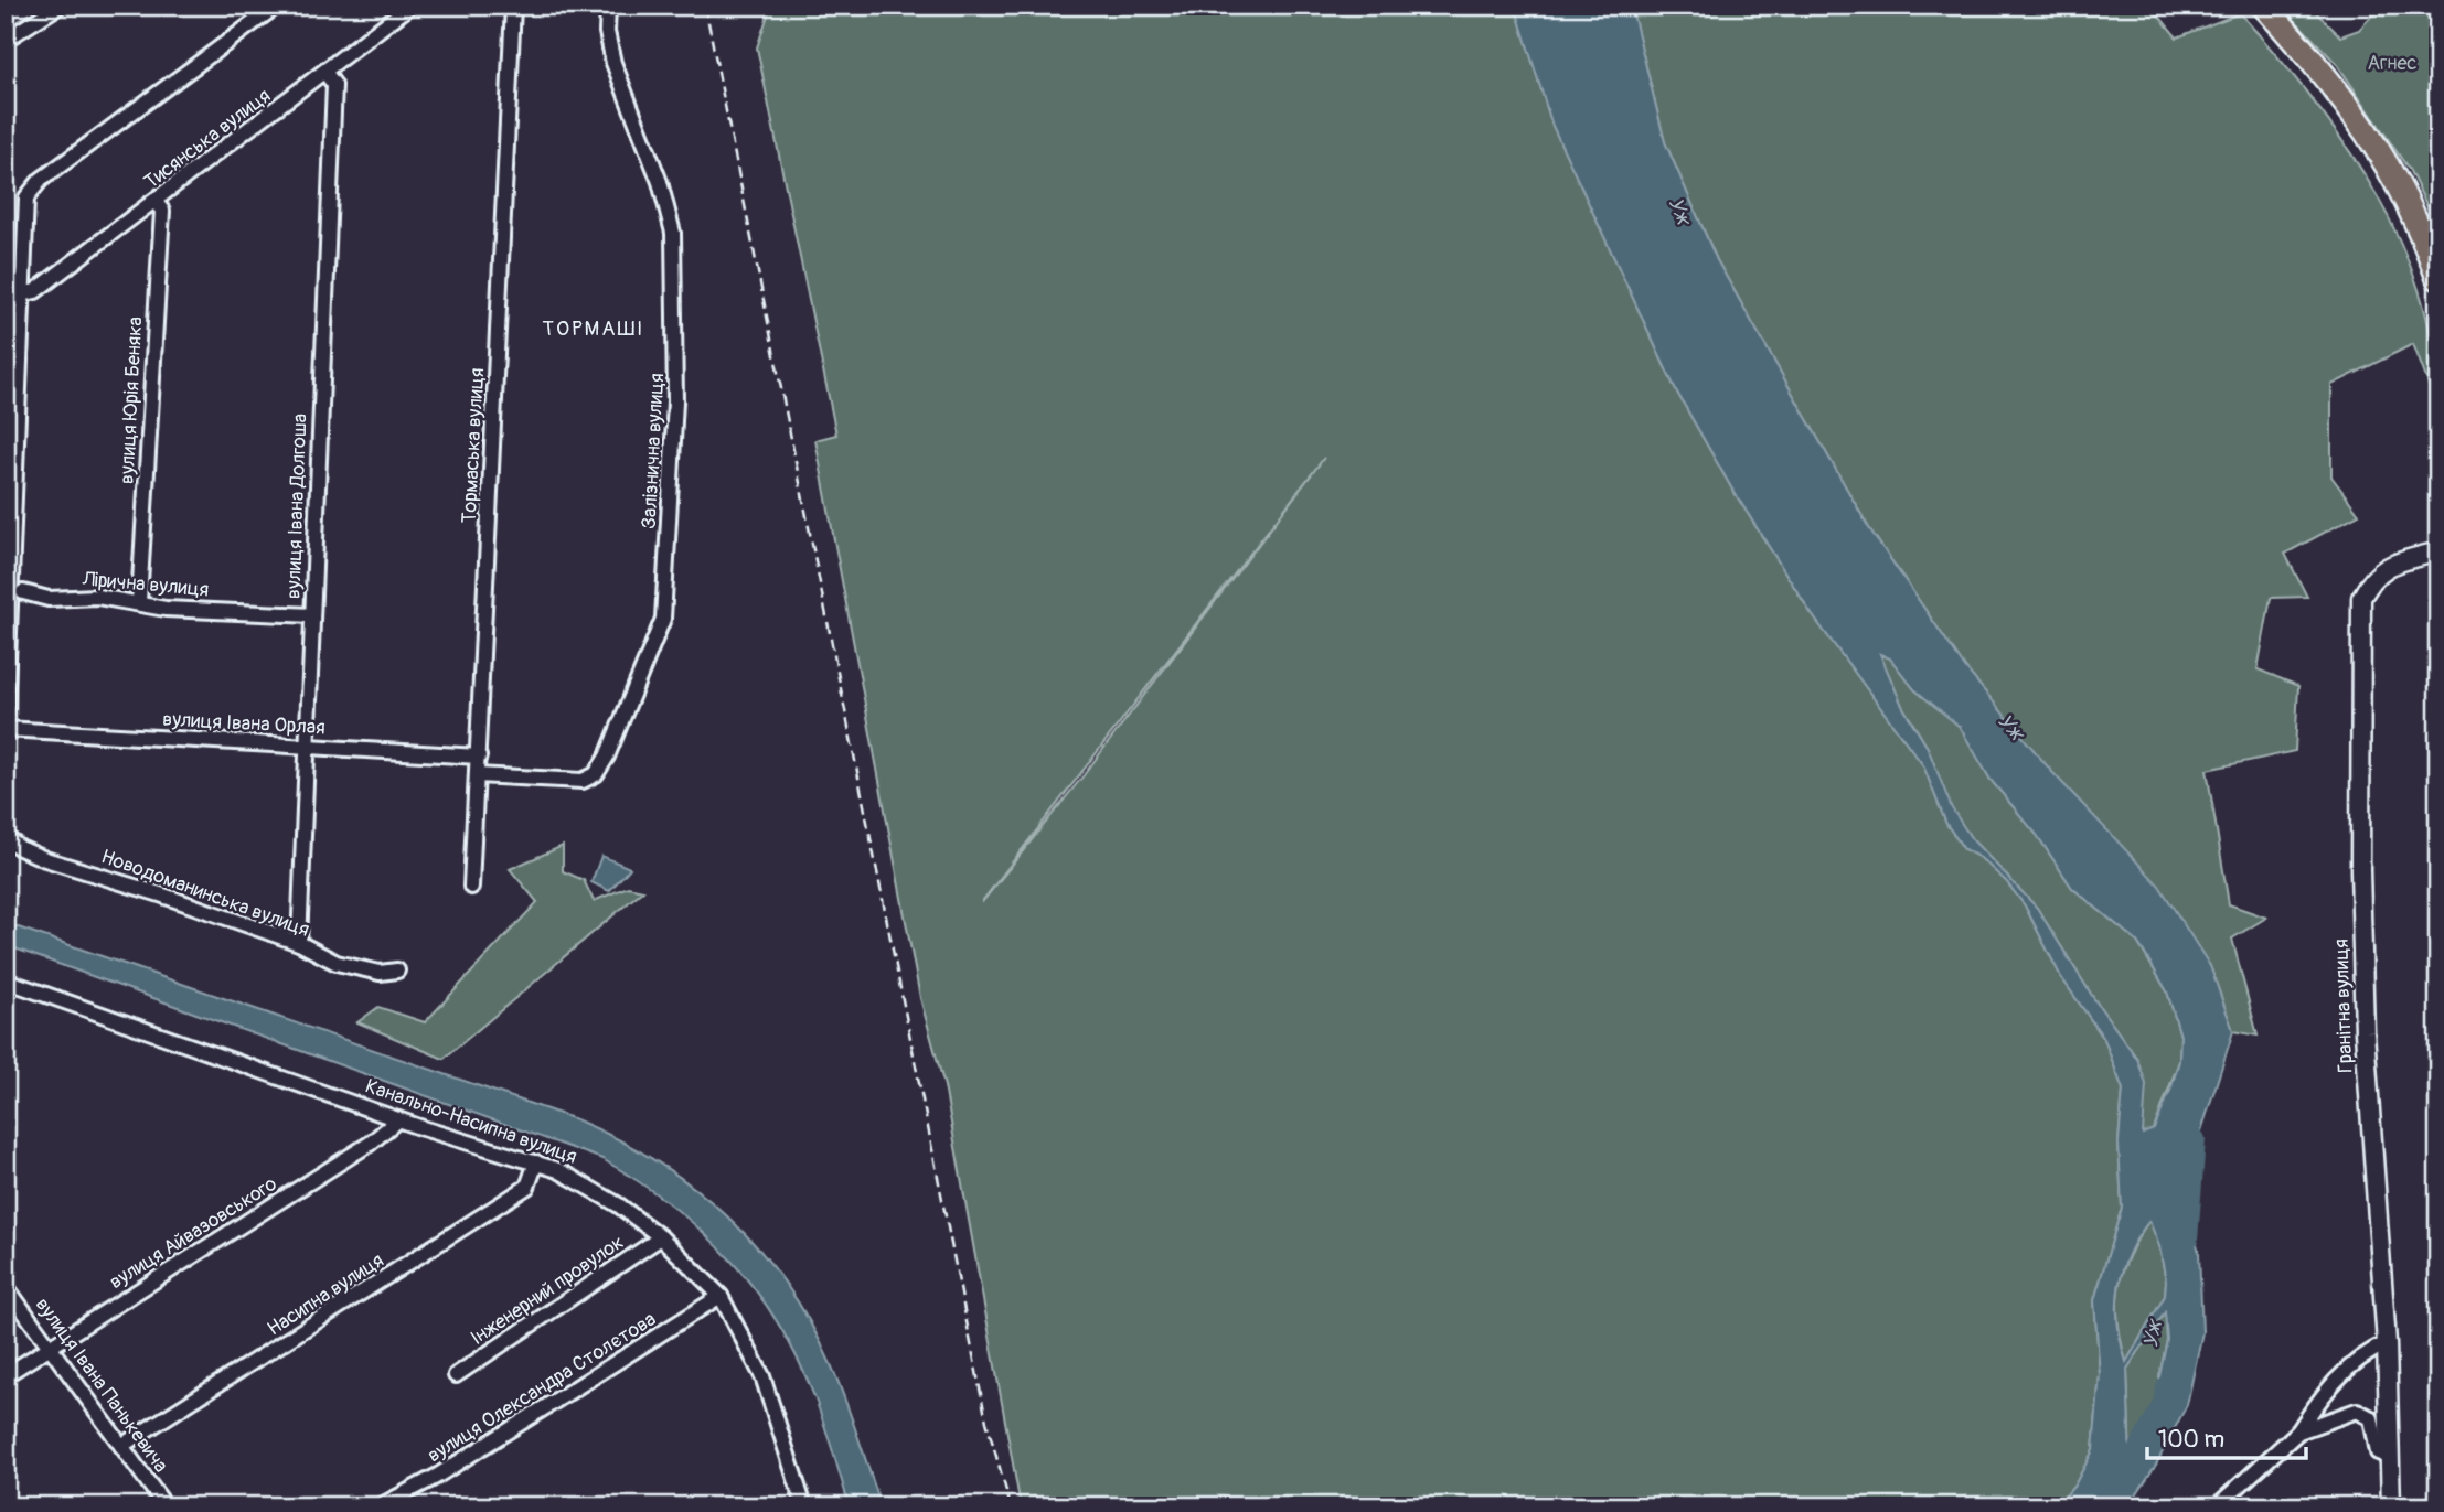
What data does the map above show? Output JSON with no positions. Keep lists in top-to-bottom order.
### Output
{
  "streets": {
    "street": [
      "Тисянська вулиця",
      "вулиця Юрія Беняка",
      "Тормаська вулиця",
      "Залізнична вулиця",
      "вулиця Івана Долгоша",
      "Лірична вулиця",
      "вулиця Івана Орлая",
      "Новодоманинська вулиця",
      "Гранітна вулиця",
      "Канально-Насипна вулиця",
      "вулиця Айвазовського",
      "Інженерний провулок",
      "Насипна вулиця",
      "вулиця Івана Панькевича",
      "вулиця Олександра Столєтова"
    ]
  },
  "crossings": [
    ["Тисянська вулиця", "вулиця Юрія Беняка"],
    ["Тисянська вулиця", "вулиця Івана Долгоша"],
    ["вулиця Юрія Беняка", "Лірична вулиця"],
    ["Тормаська вулиця", "Залізнична вулиця"],
    ["Тормаська вулиця", "вулиця Івана Орлая"],
    ["вулиця Івана Долгоша", "Лірична вулиця"],
    ["вулиця Івана Долгоша", "вулиця Івана Орлая"],
    ["вулиця Івана Долгоша", "Новодоманинська вулиця"],
    ["Канально-Насипна вулиця", "вулиця Айвазовського"],
    ["Канально-Насипна вулиця", "Інженерний провулок"],
    ["Канально-Насипна вулиця", "Насипна вулиця"],
    ["Канально-Насипна вулиця", "вулиця Олександра Столєтова"],
    ["вулиця Айвазовського", "вулиця Івана Панькевича"],
    ["Насипна вулиця", "вулиця Івана Панькевича"]
  ],
  "districts": ["ТОРМАШІ"],
  "water": ["Уж"],
  "parks": ["Агнес"],
  "scale_bar": "100 m"
}
